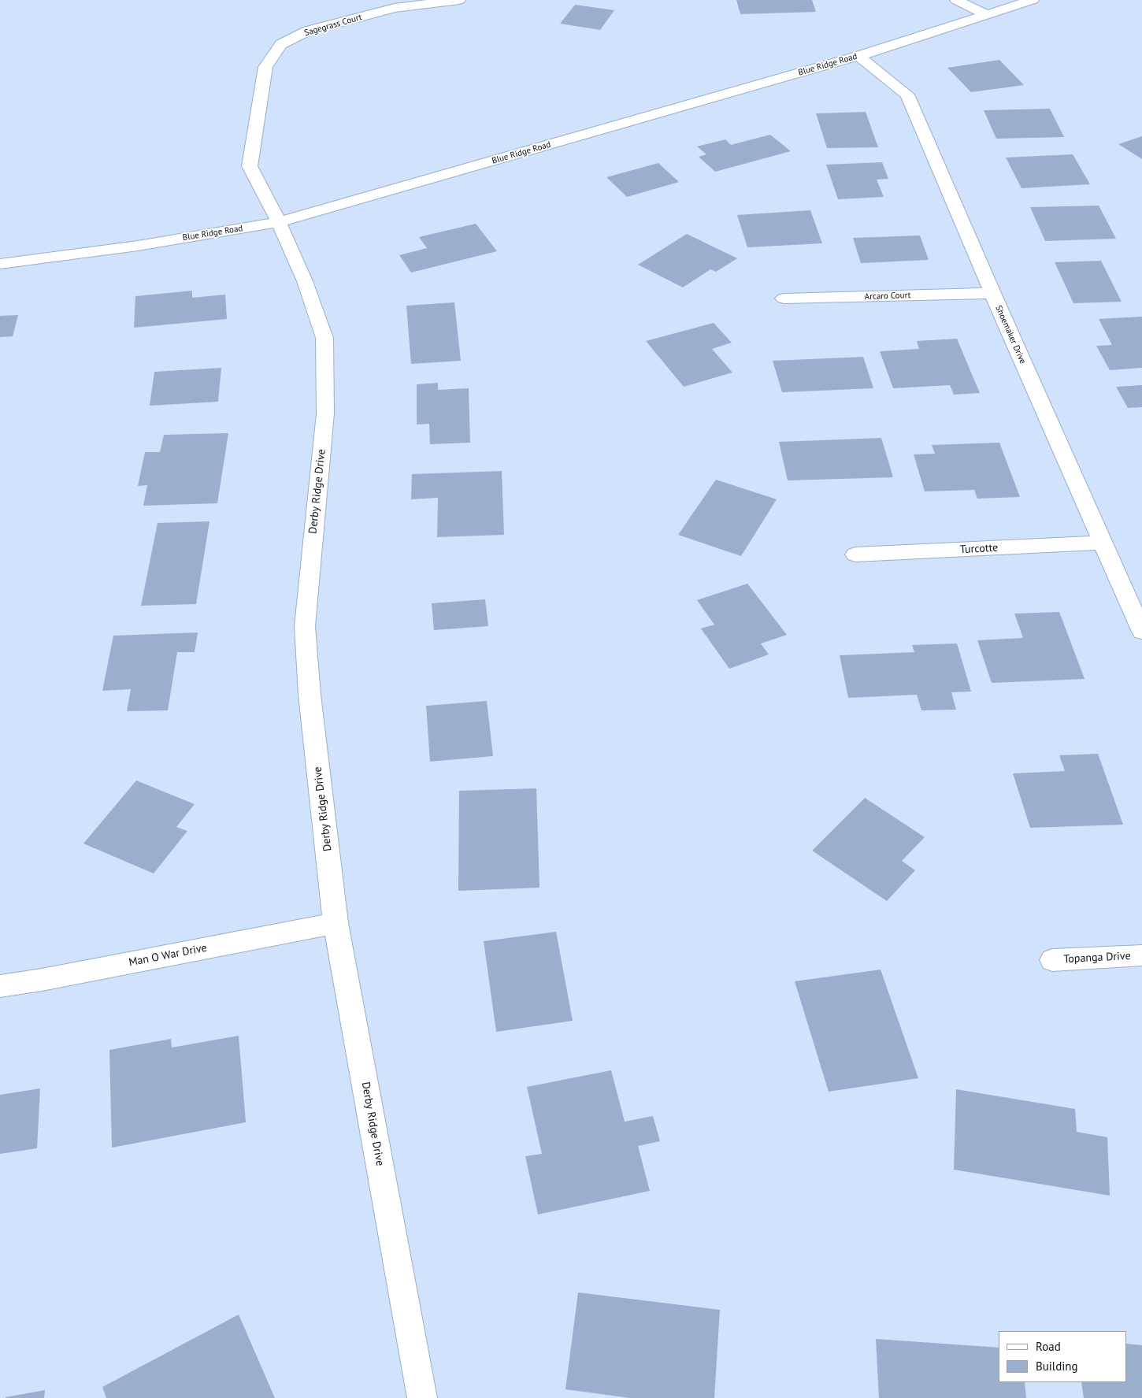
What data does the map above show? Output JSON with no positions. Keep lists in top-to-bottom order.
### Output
{
  "streets": {
    "street": [
      "Sagegrass Court",
      "Blue Ridge Road",
      "Arcaro Court",
      "Shoemaker Drive",
      "Derby Ridge Drive",
      "Turcotte",
      "Man O War Drive",
      "Topanga Drive"
    ]
  },
  "crossings": [
    ["Sagegrass Court", "Blue Ridge Road"],
    ["Sagegrass Court", "Derby Ridge Drive"],
    ["Blue Ridge Road", "Shoemaker Drive"],
    ["Blue Ridge Road", "Derby Ridge Drive"],
    ["Arcaro Court", "Shoemaker Drive"],
    ["Shoemaker Drive", "Turcotte"],
    ["Derby Ridge Drive", "Man O War Drive"]
  ],
  "legend": ["Road", "Building"]
}
